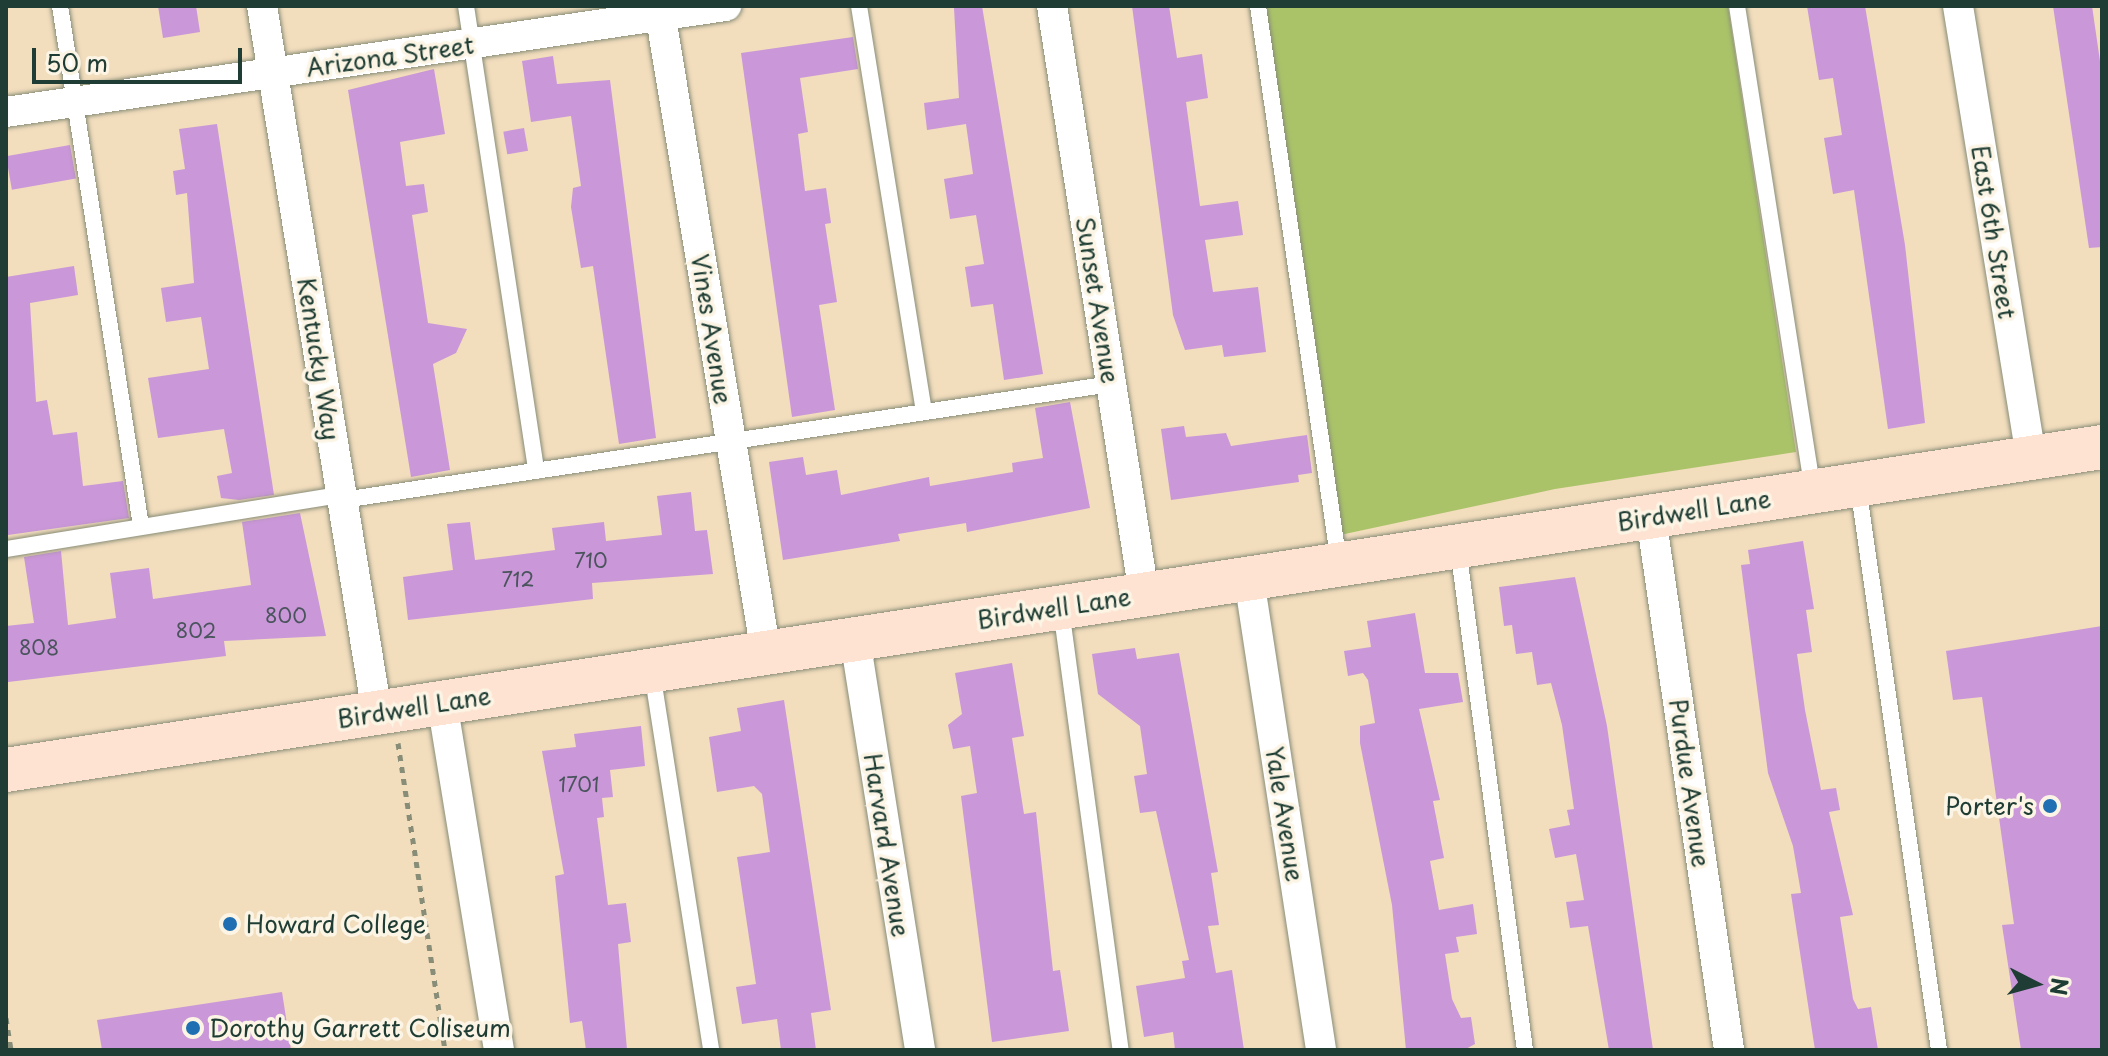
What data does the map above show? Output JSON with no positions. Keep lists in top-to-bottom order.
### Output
{
  "streets": {
    "main road": ["Birdwell Lane"],
    "street": [
      "Arizona Street",
      "East 6th Street",
      "Sunset Avenue",
      "Vines Avenue",
      "Kentucky Way",
      "Purdue Avenue",
      "Yale Avenue",
      "Harvard Avenue"
    ]
  },
  "crossings": [
    ["Arizona Street", "Vines Avenue"],
    ["Arizona Street", "Kentucky Way"],
    ["East 6th Street", "Birdwell Lane"],
    ["Sunset Avenue", "Birdwell Lane"],
    ["Vines Avenue", "Birdwell Lane"],
    ["Kentucky Way", "Birdwell Lane"],
    ["Birdwell Lane", "Purdue Avenue"],
    ["Birdwell Lane", "Yale Avenue"],
    ["Birdwell Lane", "Harvard Avenue"]
  ],
  "places": ["Porter's", "Howard College", "Dorothy Garrett Coliseum"],
  "house_numbers": [
    "710",
    "712",
    "800",
    "802",
    "808",
    "1701"
  ],
  "scale_bar": "50 m",
  "north": "right"
}
